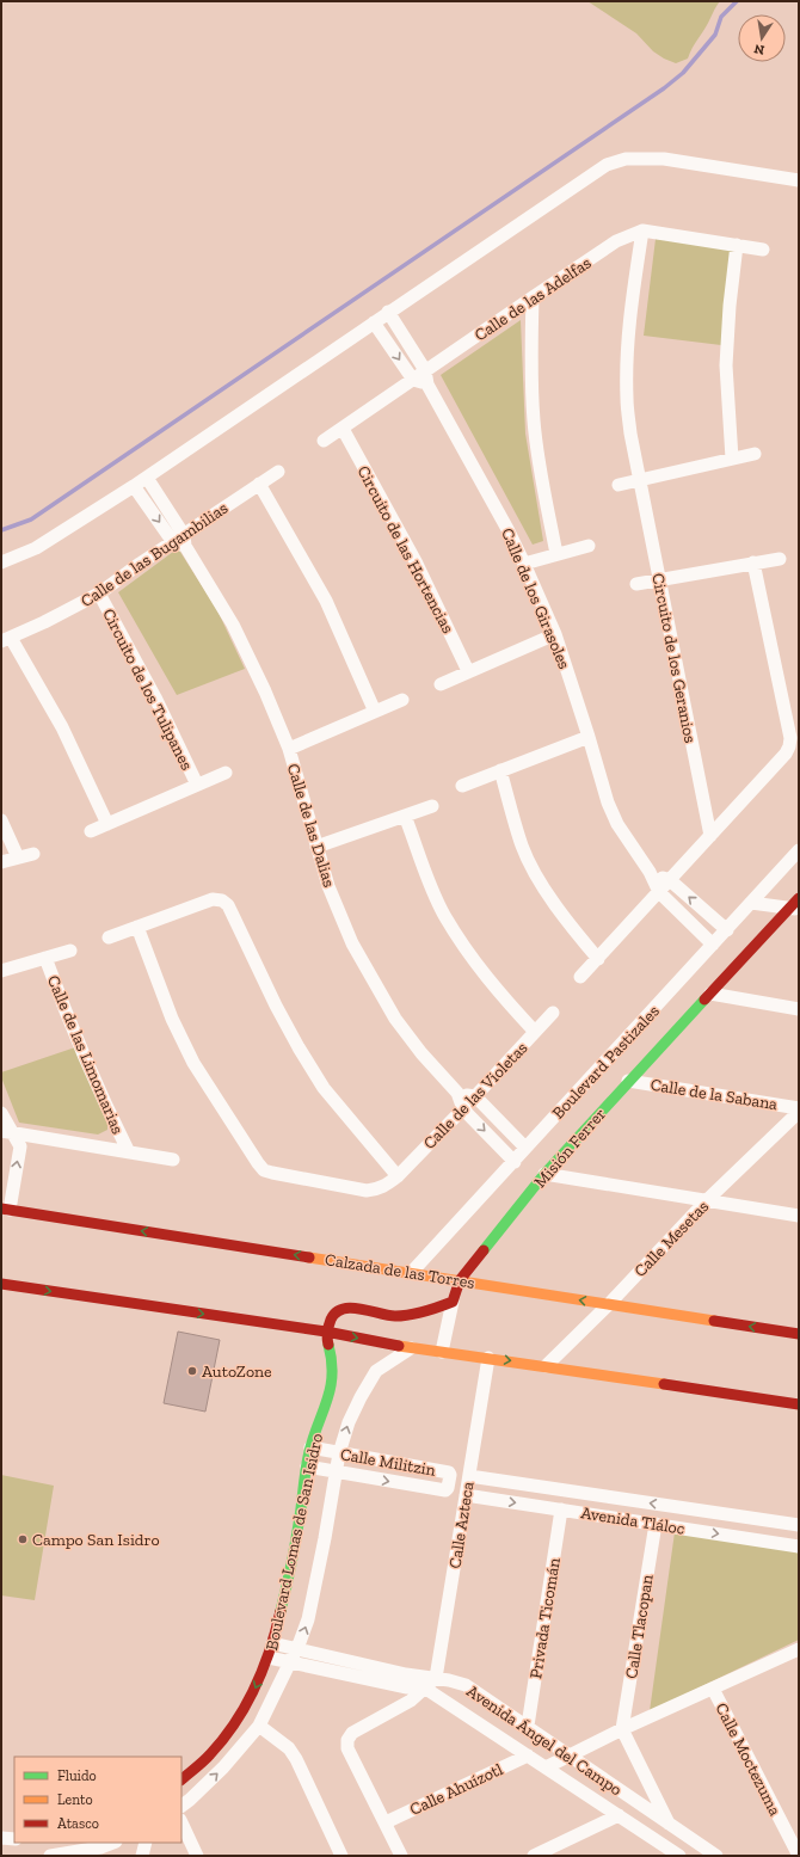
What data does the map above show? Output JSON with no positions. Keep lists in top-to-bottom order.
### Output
{
  "streets": {
    "main road": ["Misión Ferrer", "Calzada de las Torres", "Boulevard Lomas de San Isidro"],
    "street": [
      "Calle de las Adelfas",
      "Circuito de las Hortencias",
      "Calle de las Bugambilias",
      "Calle de los Girasoles",
      "Circuito de los Geranios",
      "Circuito de los Tulipanes",
      "Calle de las Dalias",
      "Calle de las Limomarias",
      "Boulevard Pastizales",
      "Calle de la Sabana",
      "Calle de las Violetas",
      "Calle Mesetas",
      "Calle Militzin",
      "Avenida Tláloc",
      "Calle Azteca",
      "Privada Ticomán",
      "Calle Tlacopan",
      "Avenida Ángel del Campo",
      "Calle Moctezuma",
      "Calle Ahuízotl"
    ]
  },
  "crossings": [
    ["Calle de las Adelfas", "Circuito de las Hortencias"],
    ["Calle de las Adelfas", "Calle de los Girasoles"],
    ["Calle de las Adelfas", "Circuito de los Geranios"],
    ["Calle de las Bugambilias", "Circuito de los Tulipanes"],
    ["Calle de las Bugambilias", "Calle de las Dalias"],
    ["Calle de los Girasoles", "Boulevard Pastizales"],
    ["Calle de las Dalias", "Boulevard Pastizales"],
    ["Calle de las Dalias", "Calle de las Violetas"],
    ["Boulevard Pastizales", "Calzada de las Torres"],
    ["Calle de la Sabana", "Misión Ferrer"],
    ["Misión Ferrer", "Calzada de las Torres"],
    ["Calle Mesetas", "Calzada de las Torres"],
    ["Calle Militzin", "Boulevard Lomas de San Isidro"],
    ["Avenida Tláloc", "Calle Azteca"],
    ["Avenida Tláloc", "Privada Ticomán"],
    ["Avenida Tláloc", "Calle Tlacopan"],
    ["Calle Azteca", "Avenida Ángel del Campo"],
    ["Boulevard Lomas de San Isidro", "Avenida Ángel del Campo"],
    ["Privada Ticomán", "Avenida Ángel del Campo"],
    ["Avenida Ángel del Campo", "Calle Ahuízotl"]
  ],
  "places": ["AutoZone", "Campo San Isidro"],
  "legend": ["Fluido", "Lento", "Atasco"],
  "north": "bottom"
}
